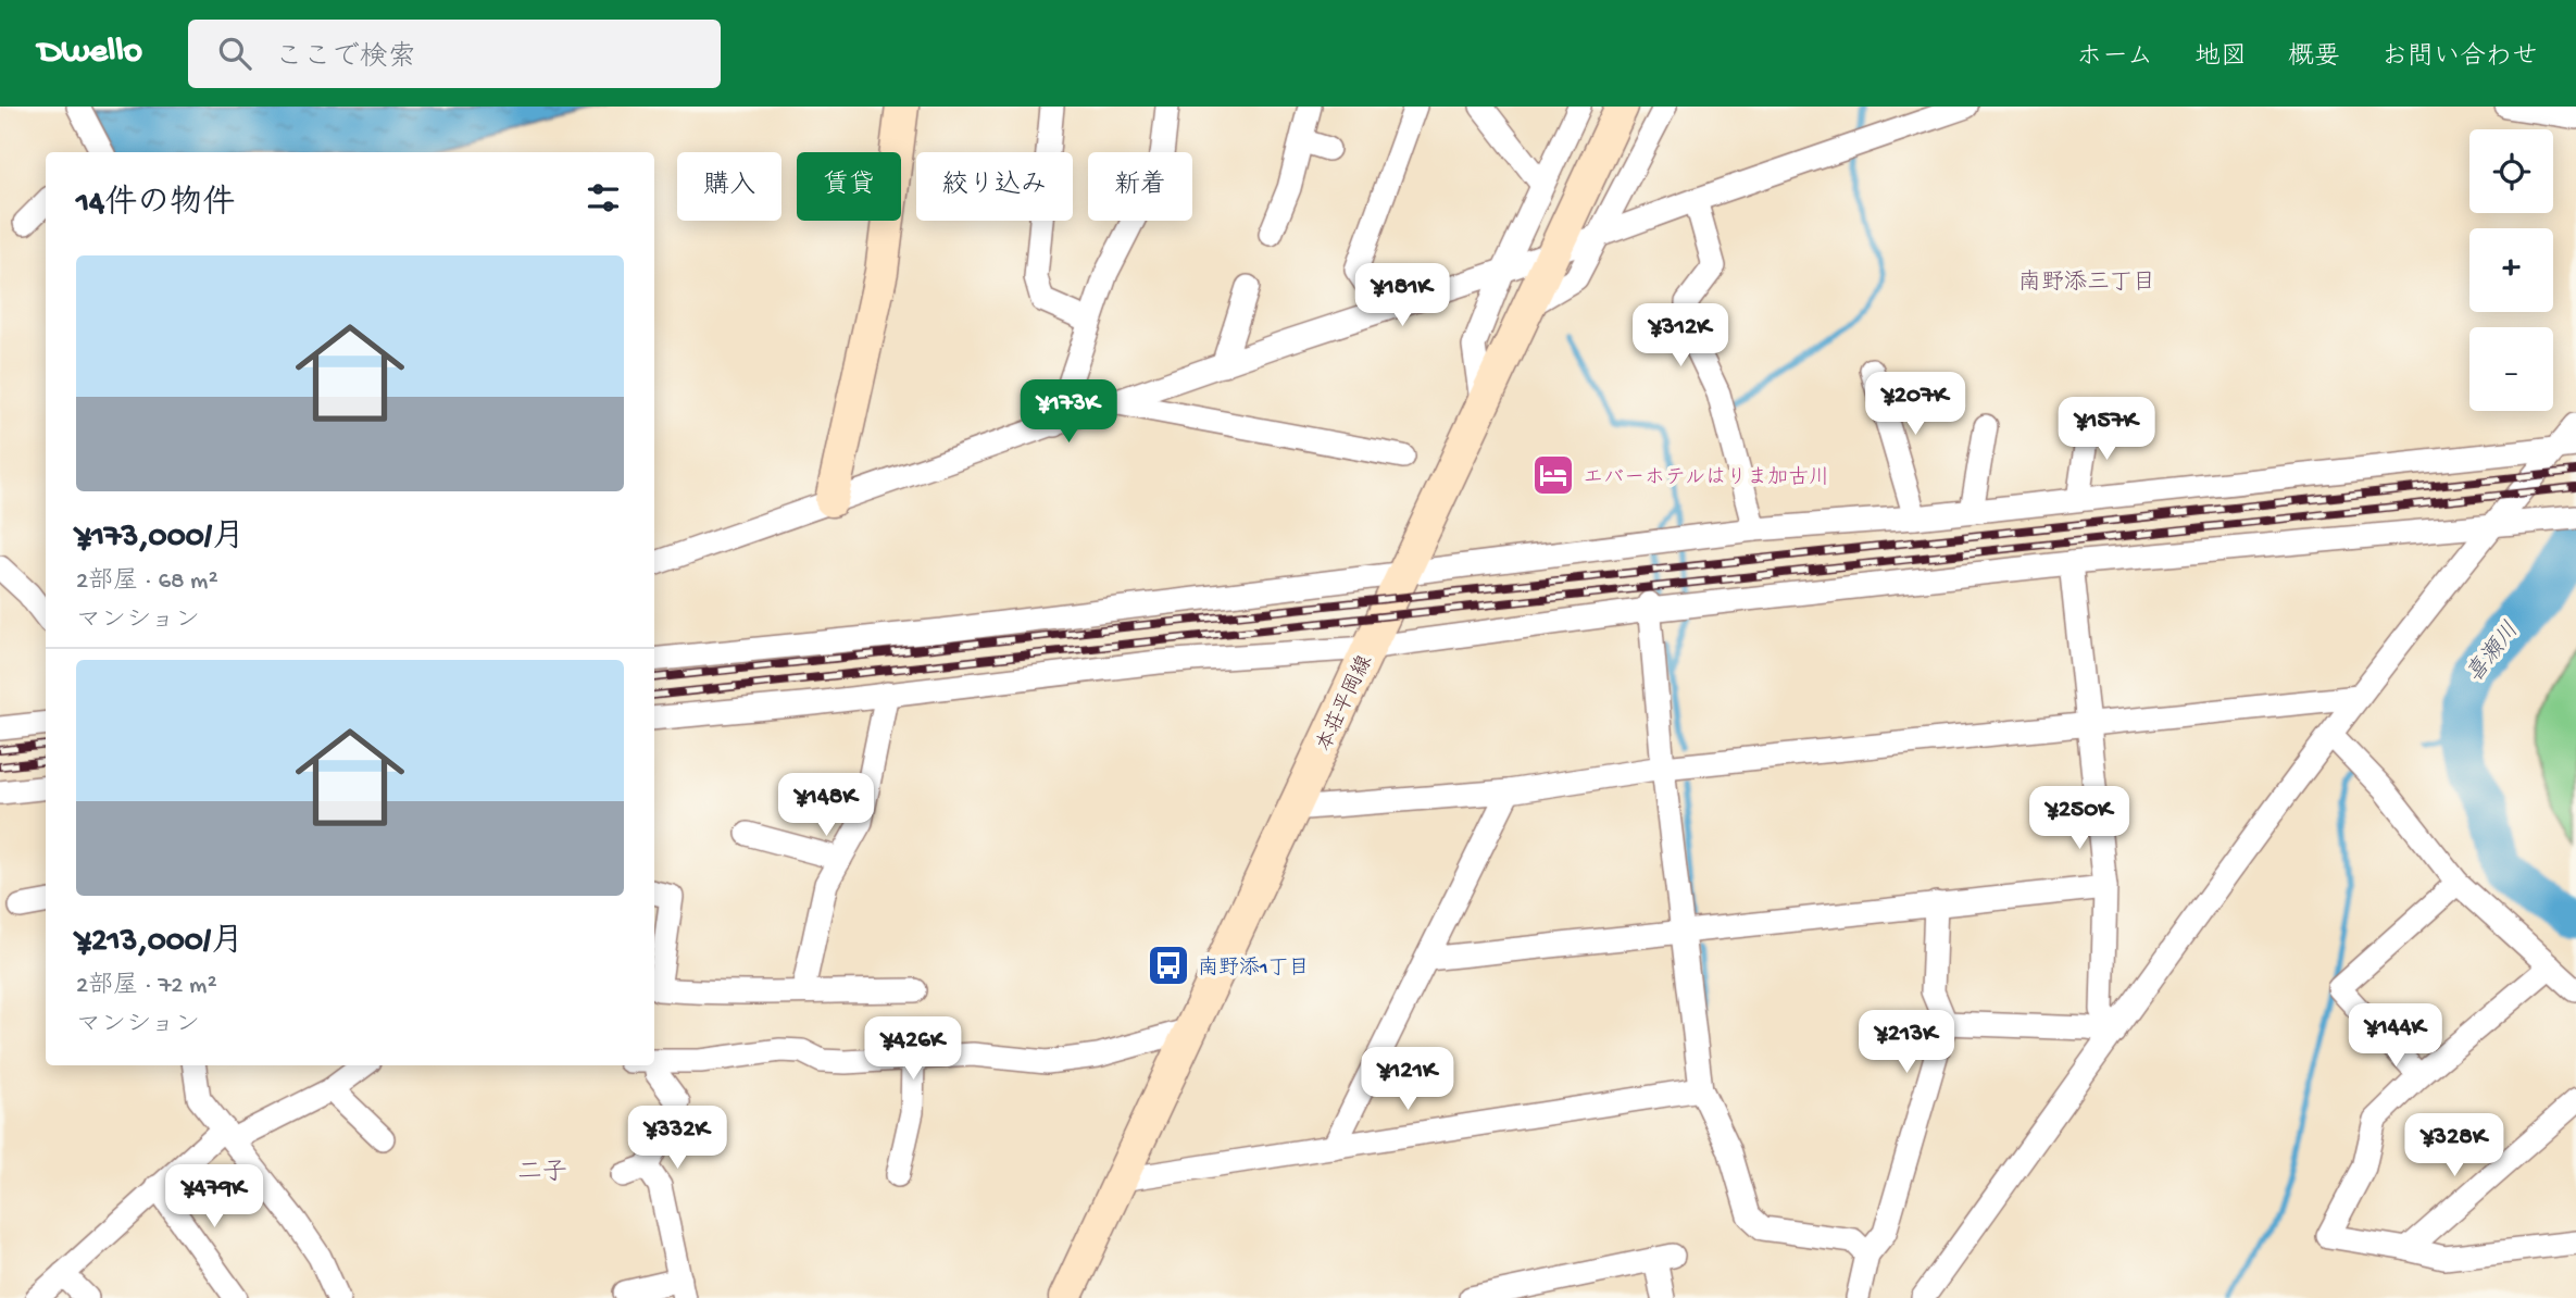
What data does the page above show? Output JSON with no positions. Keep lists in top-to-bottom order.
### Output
{
  "streets": {
    "main road": ["本荘平岡線"]
  },
  "districts": ["南野添三丁目", "二子"],
  "water": ["喜瀬川"],
  "places": {
    "hotel": ["エバーホテルはりま加古川"],
    "bus stop": ["南野添1丁目"]
  },
  "page": {
    "header": "Dwello",
    "search": "ここで検索",
    "nav": [
      "ホーム",
      "地図",
      "概要",
      "お問い合わせ"
    ],
    "map_buttons": ["+", "−"],
    "chip": [
      "購入",
      "賃貸",
      "絞り込み",
      "新着"
    ],
    "heading": "14件の物件",
    "list": [
      {
        "name": "¥173,000/月",
        "note": "2部屋 · 68 m² · マンション"
      },
      {
        "name": "¥213,000/月",
        "note": "2部屋 · 72 m² · マンション"
      }
    ],
    "price": [
      "¥181K",
      "¥312K",
      "¥207K",
      "¥173K",
      "¥157K",
      "¥148K",
      "¥250K",
      "¥144K",
      "¥213K",
      "¥426K",
      "¥121K",
      "¥332K",
      "¥328K",
      "¥479K"
    ]
  }
}
